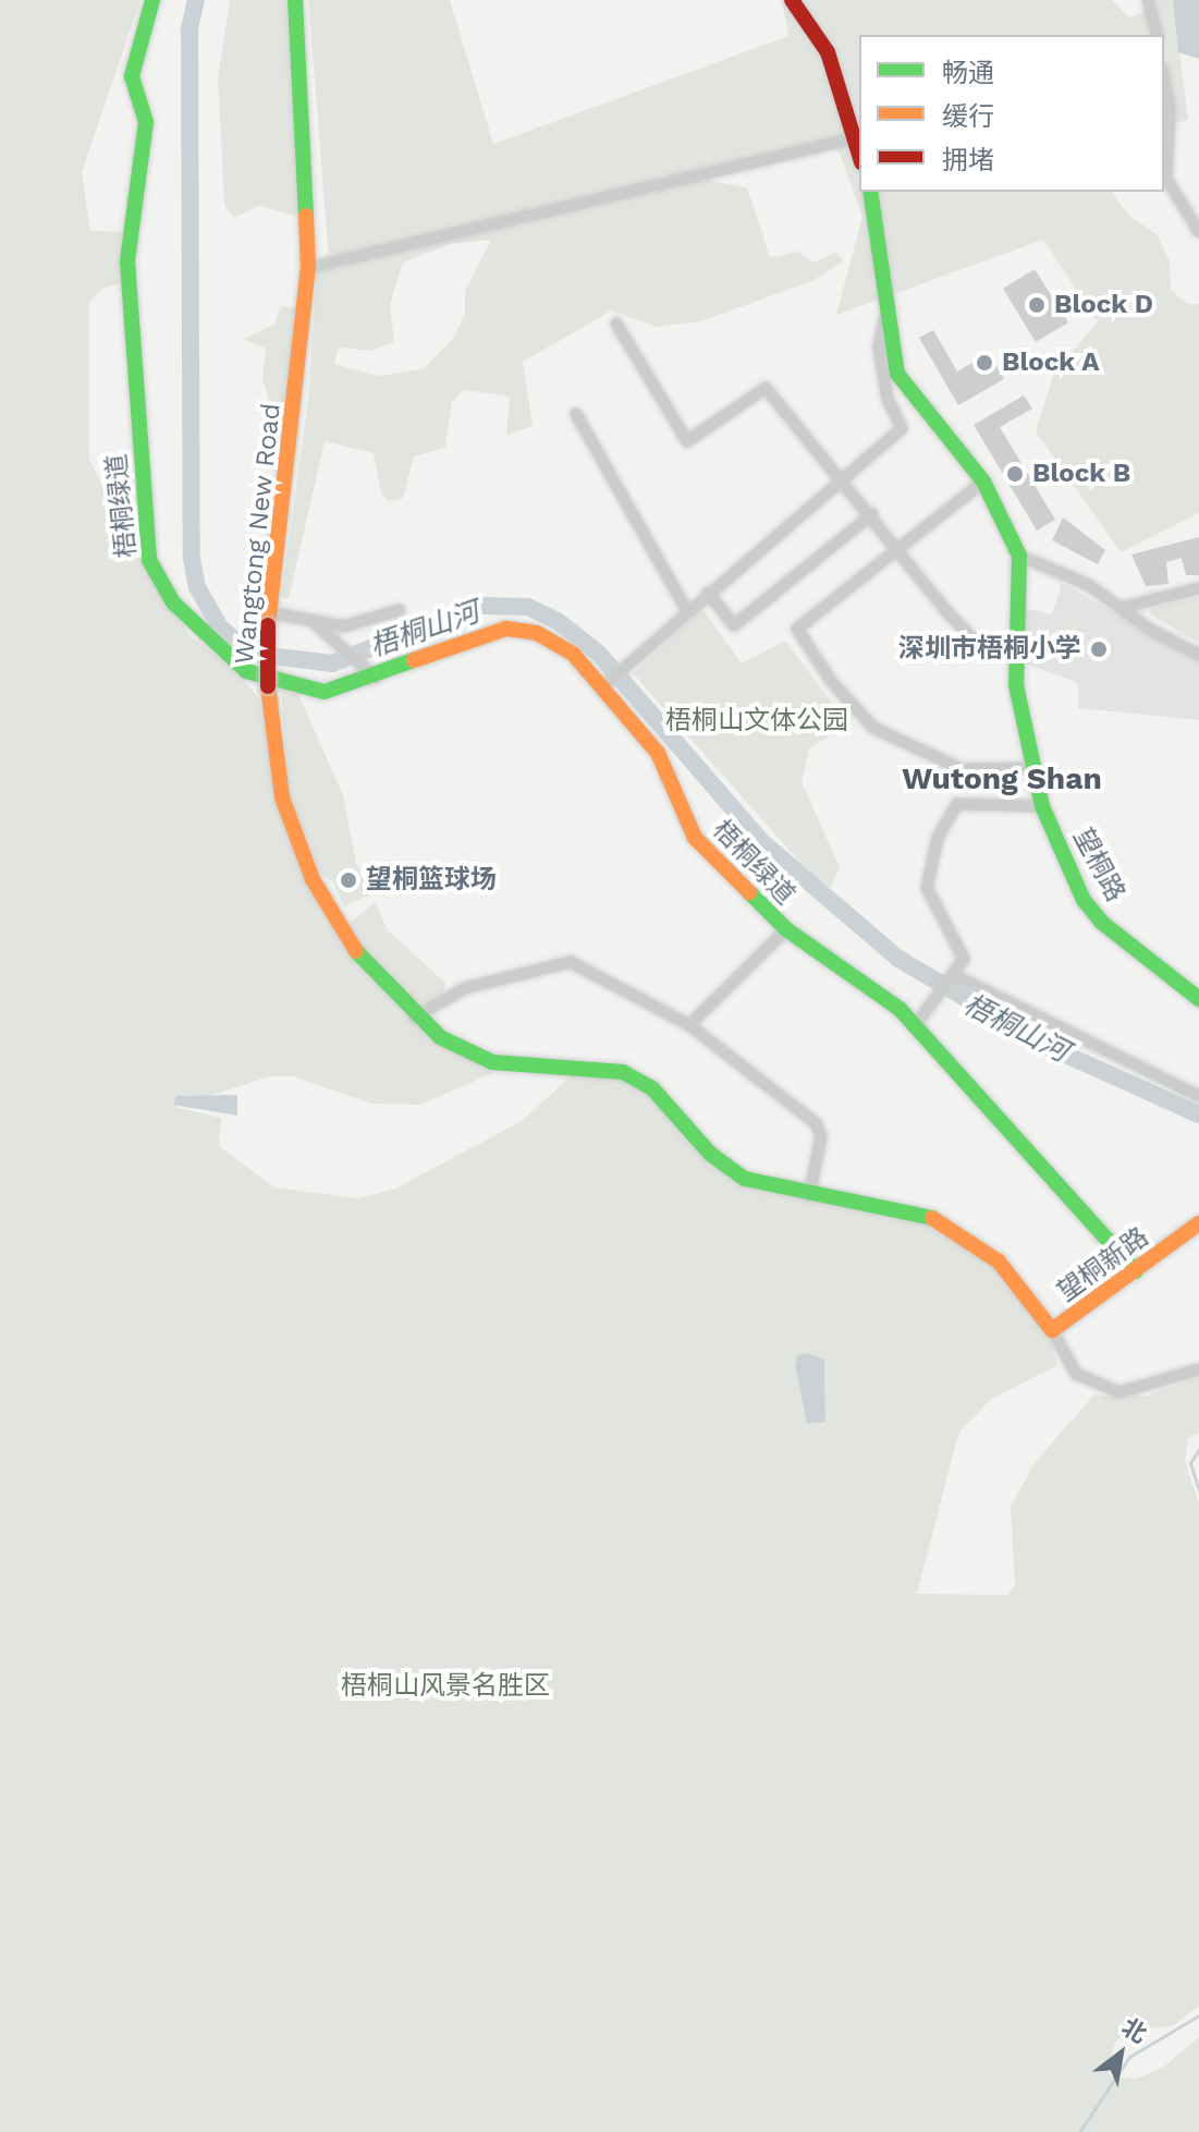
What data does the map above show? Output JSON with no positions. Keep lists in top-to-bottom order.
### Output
{
  "streets": {
    "street": [
      "梧桐绿道",
      "Wangtong New Road",
      "望桐路",
      "望桐新路"
    ]
  },
  "crossings": [
    ["梧桐绿道", "望桐新路"],
    ["Wangtong New Road", "望桐新路"]
  ],
  "districts": ["Wutong Shan"],
  "water": ["梧桐山河"],
  "parks": ["梧桐山文体公园", "梧桐山风景名胜区"],
  "places": [
    "Block D",
    "Block A",
    "Block B",
    "深圳市梧桐小学",
    "望桐篮球场"
  ],
  "legend": ["畅通", "缓行", "拥堵"],
  "north": "top right"
}
